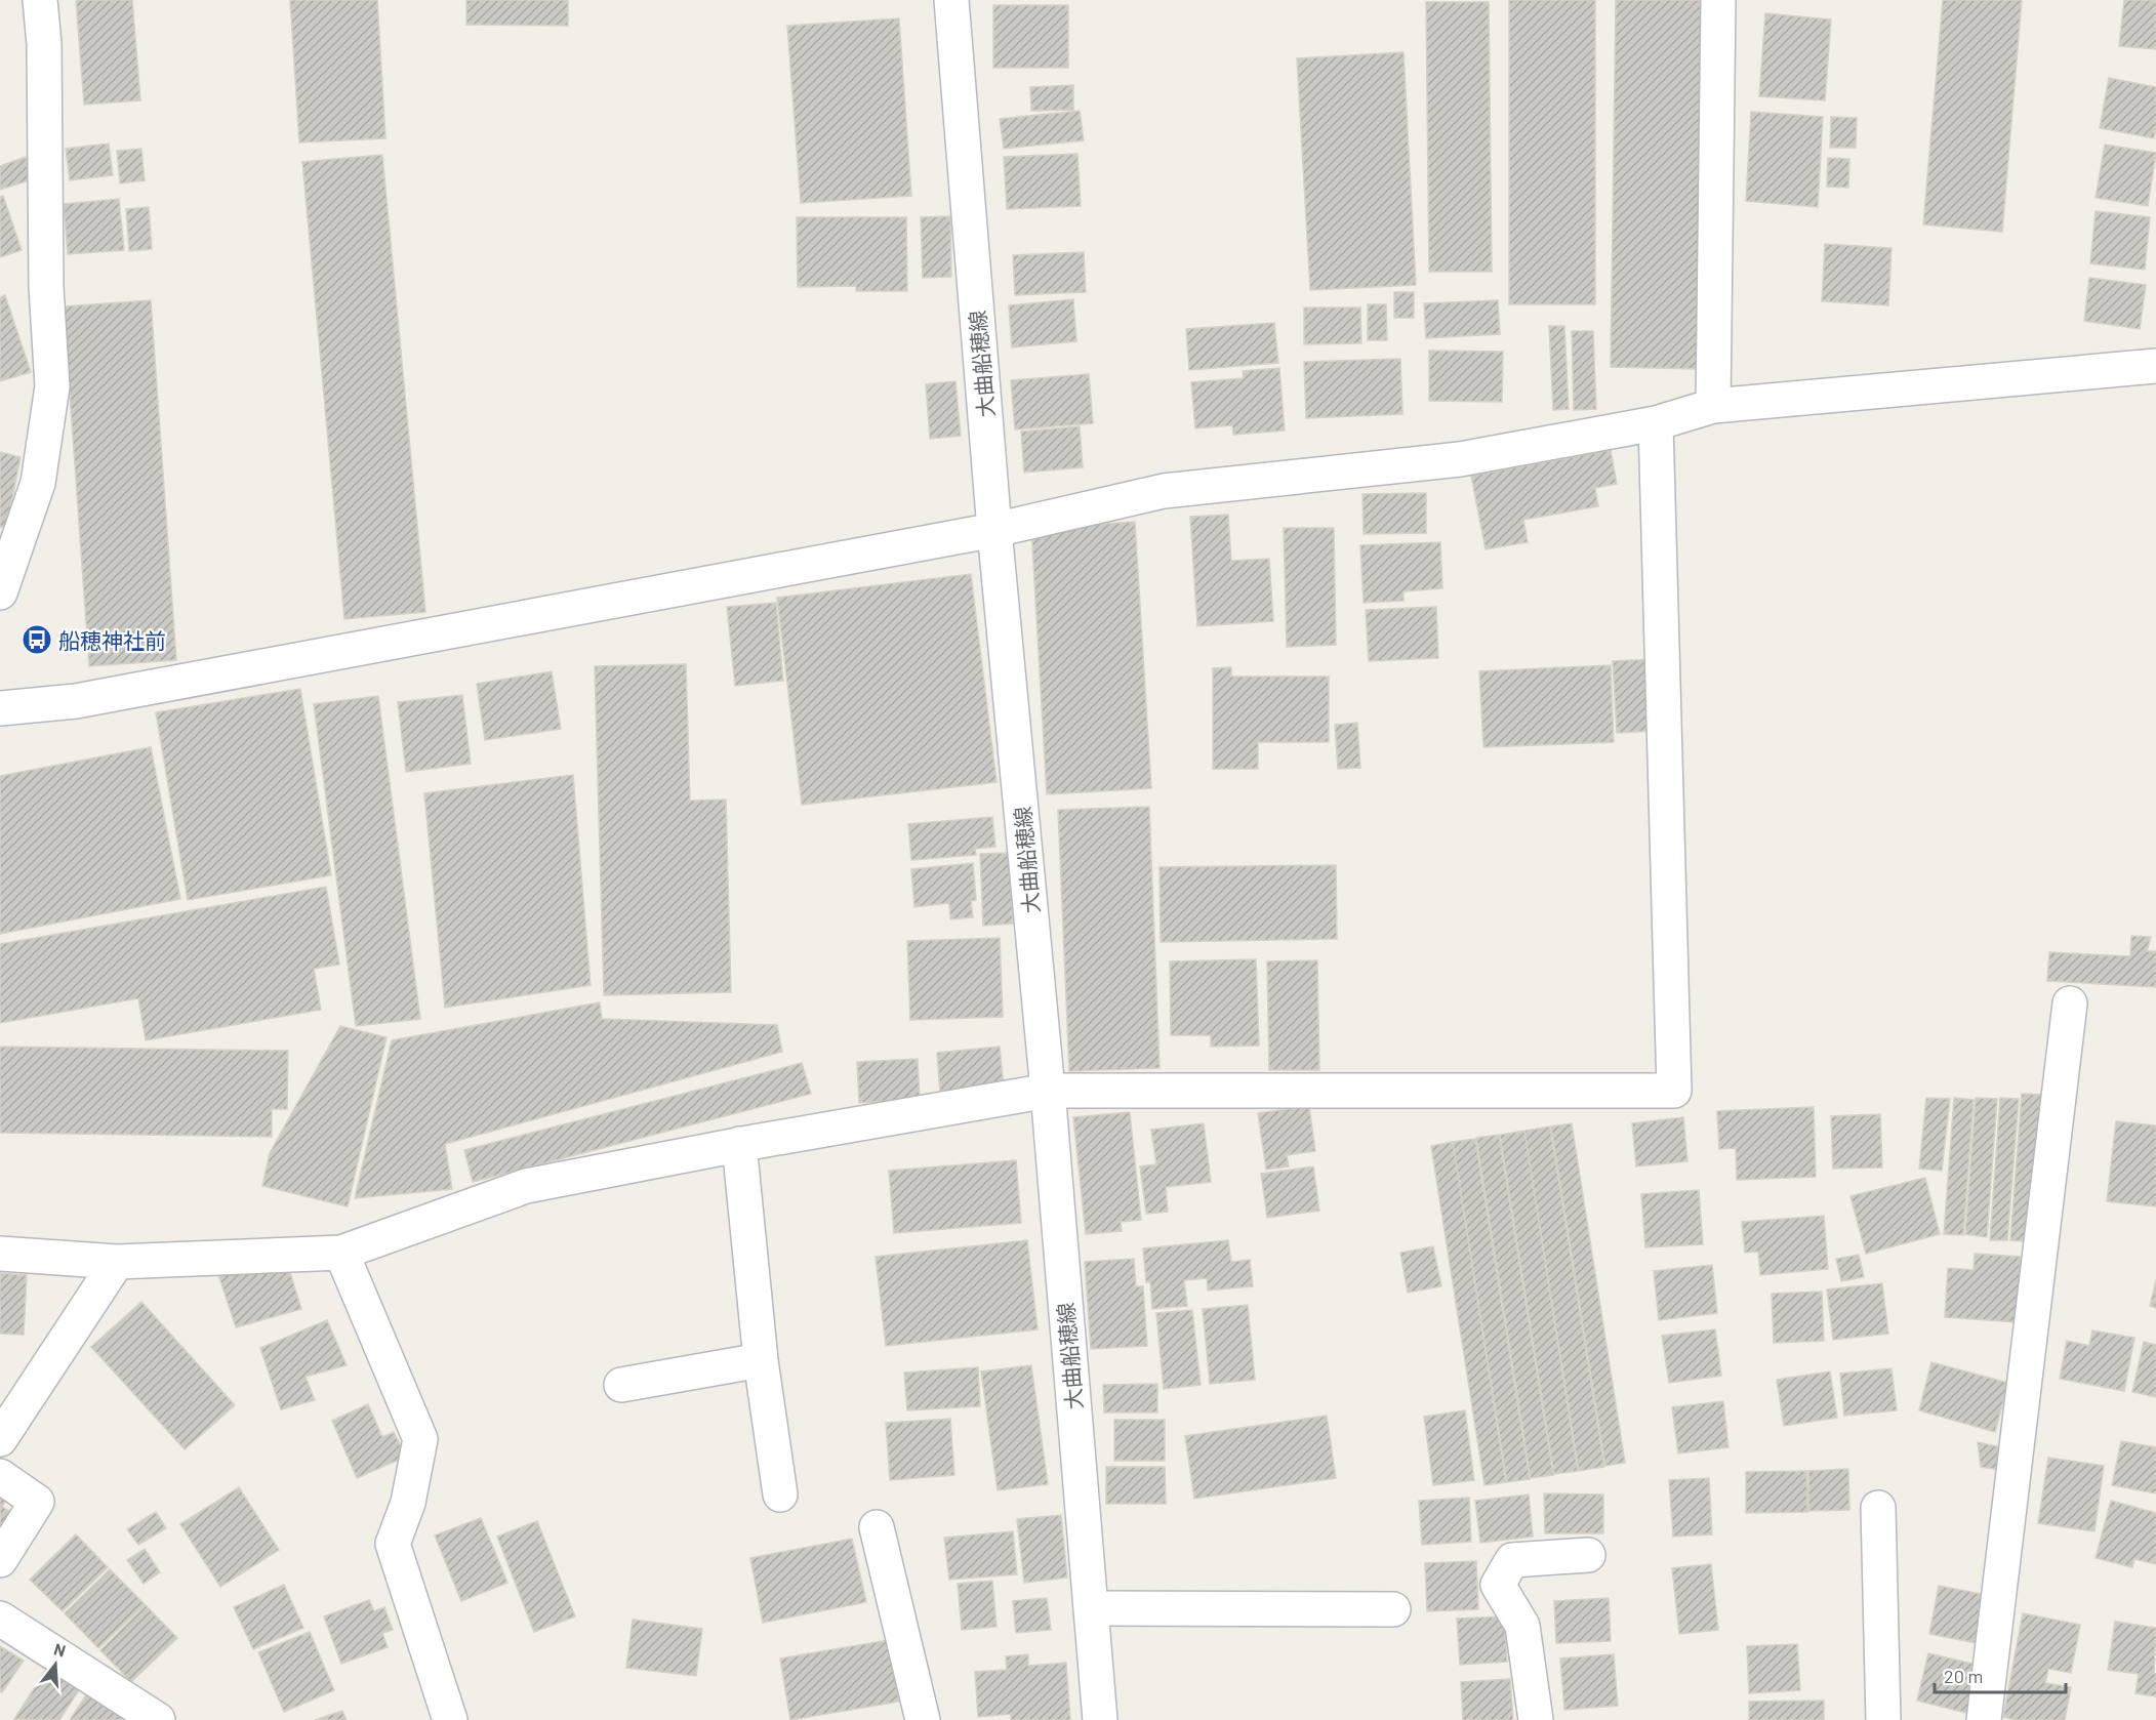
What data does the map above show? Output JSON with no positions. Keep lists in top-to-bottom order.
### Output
{
  "streets": {
    "street": ["大曲船穂線"]
  },
  "places": {
    "bus stop": ["船穂神社前"]
  },
  "scale_bar": "20 m",
  "north": "top"
}
